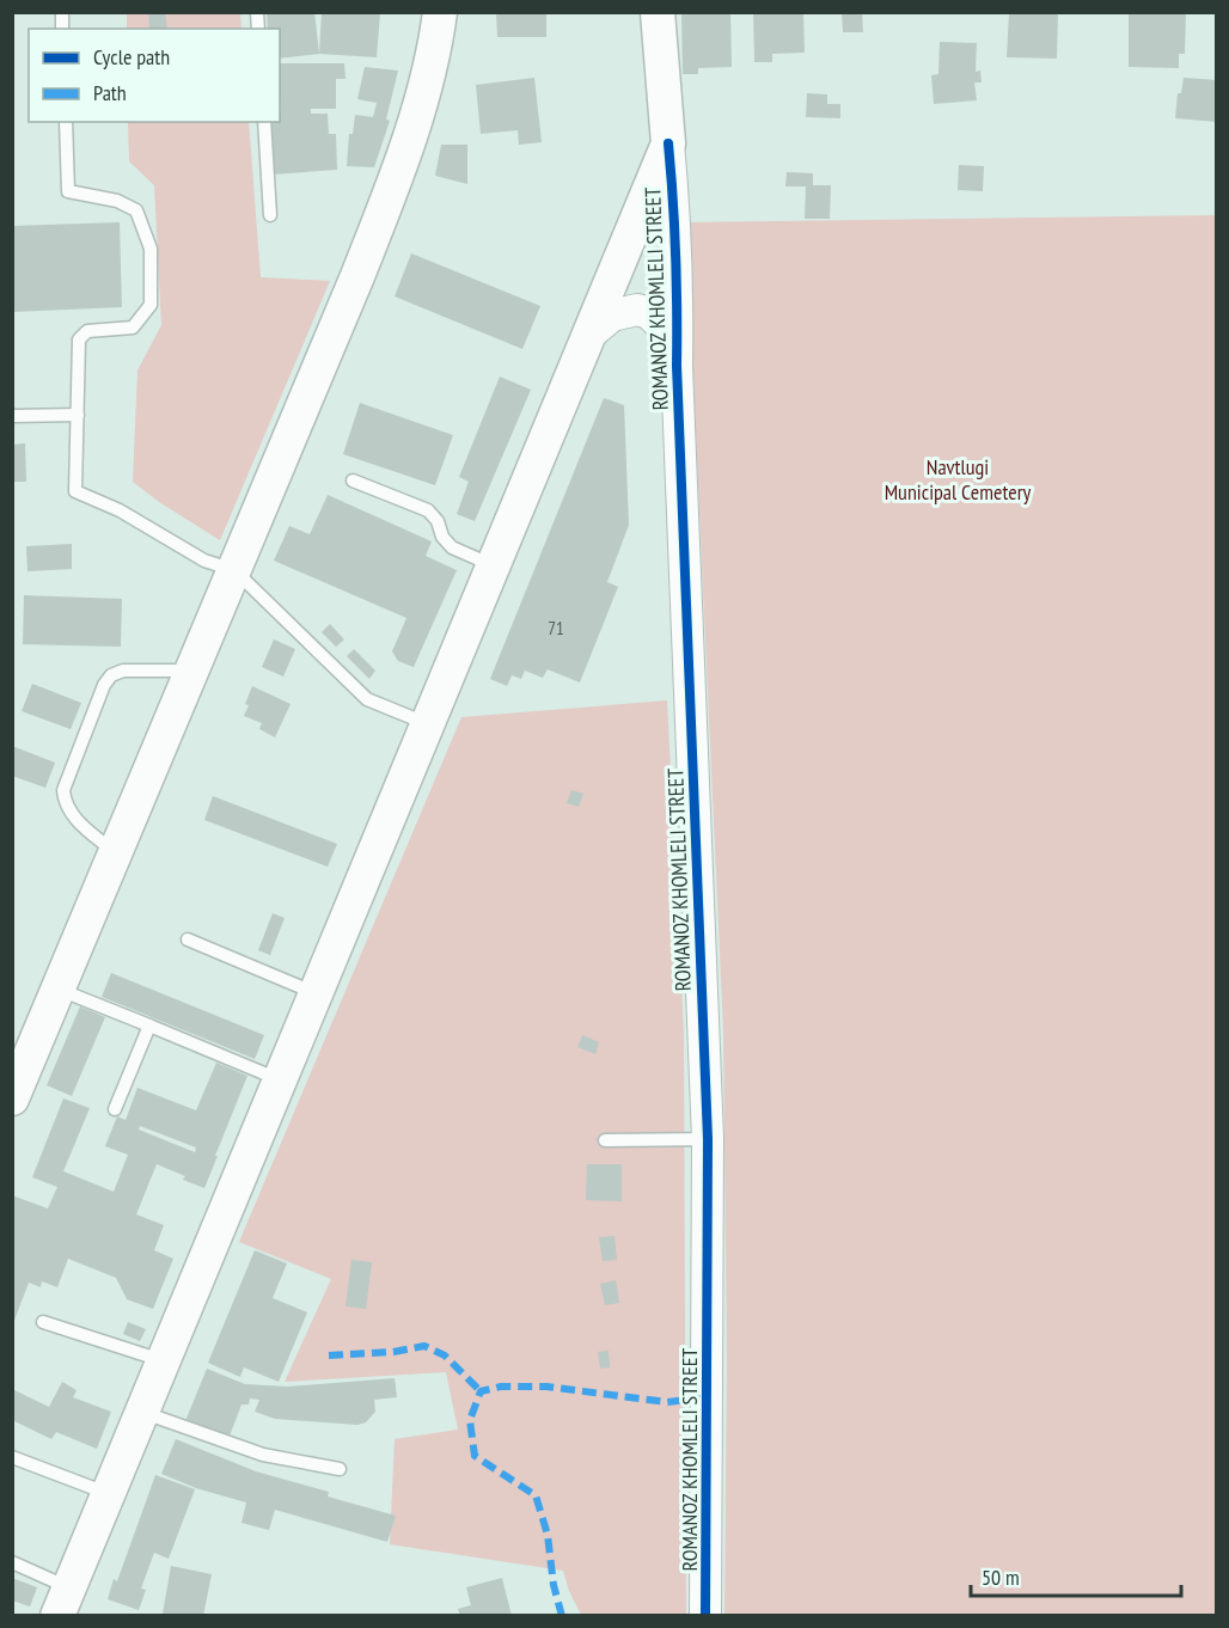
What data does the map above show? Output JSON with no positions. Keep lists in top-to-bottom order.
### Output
{
  "streets": {
    "street": ["ROMANOZ KHOMLELI STREET"]
  },
  "parks": ["Navtlugi Municipal Cemetery"],
  "house_numbers": ["71"],
  "legend": ["Cycle path", "Path"],
  "scale_bar": "50 m"
}
